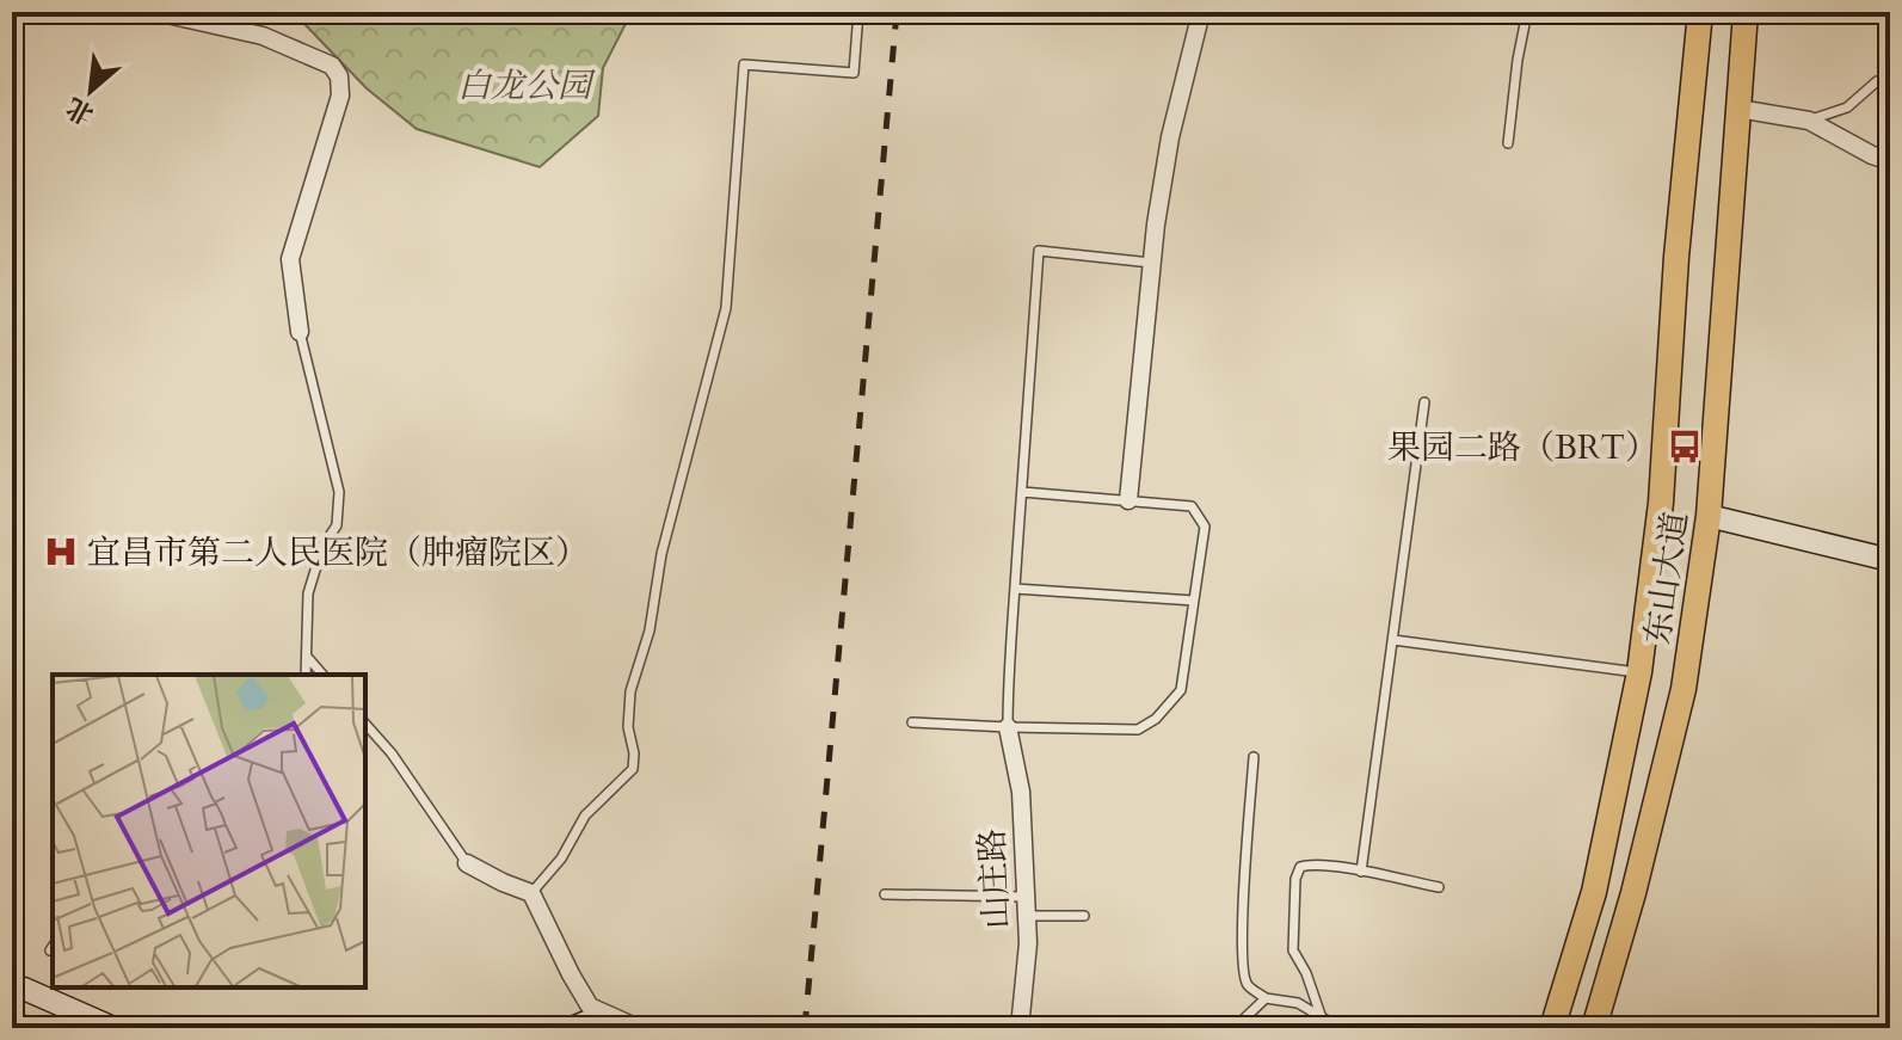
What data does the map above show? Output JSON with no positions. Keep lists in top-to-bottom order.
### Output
{
  "streets": {
    "main road": ["东山大道"],
    "street": ["山庄路"]
  },
  "parks": ["白龙公园"],
  "places": {
    "bus stop": ["果园二路（BRT）"],
    "hospital": ["宜昌市第二人民医院（肿瘤院区）"]
  },
  "north": "bottom left"
}
